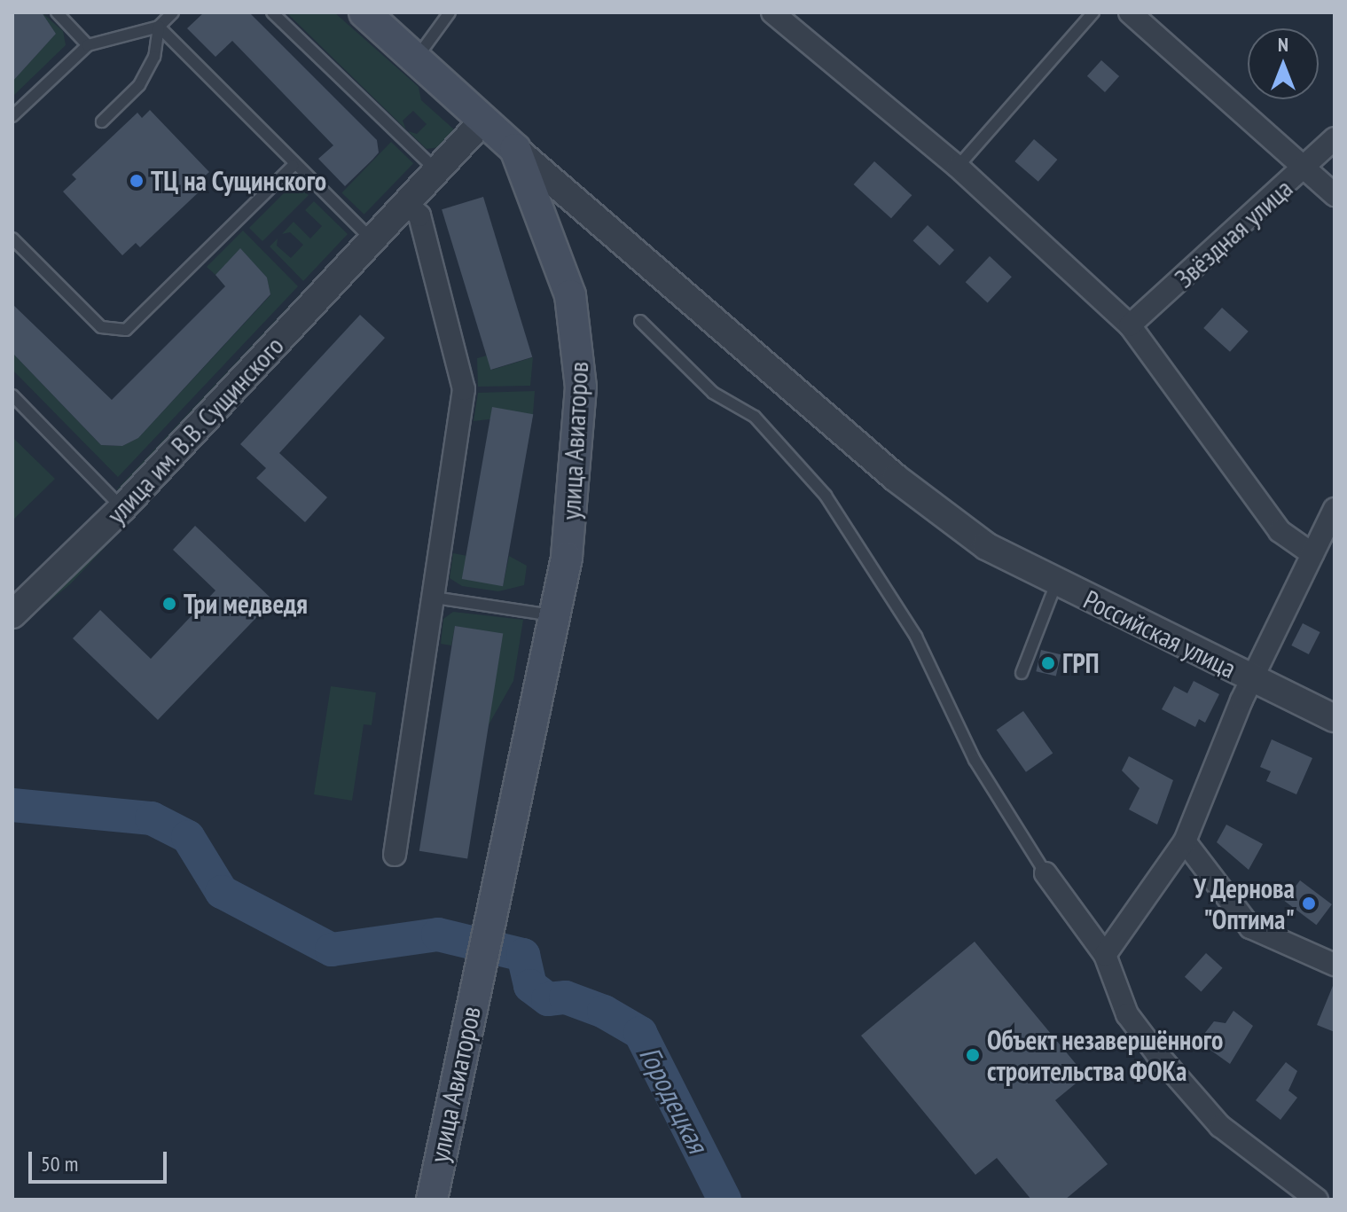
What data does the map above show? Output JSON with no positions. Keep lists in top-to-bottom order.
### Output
{
  "streets": {
    "main road": ["улица Авиаторов"],
    "street": ["Звёздная улица", "улица им. В.В. Сущинского", "Российская улица"]
  },
  "crossings": [
    ["улица им. В.В. Сущинского", "улица Авиаторов"],
    ["улица Авиаторов", "Российская улица"]
  ],
  "water": ["Городецкая"],
  "places": [
    "ТЦ на Сущинского",
    "Три медведя",
    "ГРП",
    "У Дернова \"Оптима\"",
    "Объект незавершённого строительства ФОКа"
  ],
  "scale_bar": "50 m",
  "north": "top"
}
